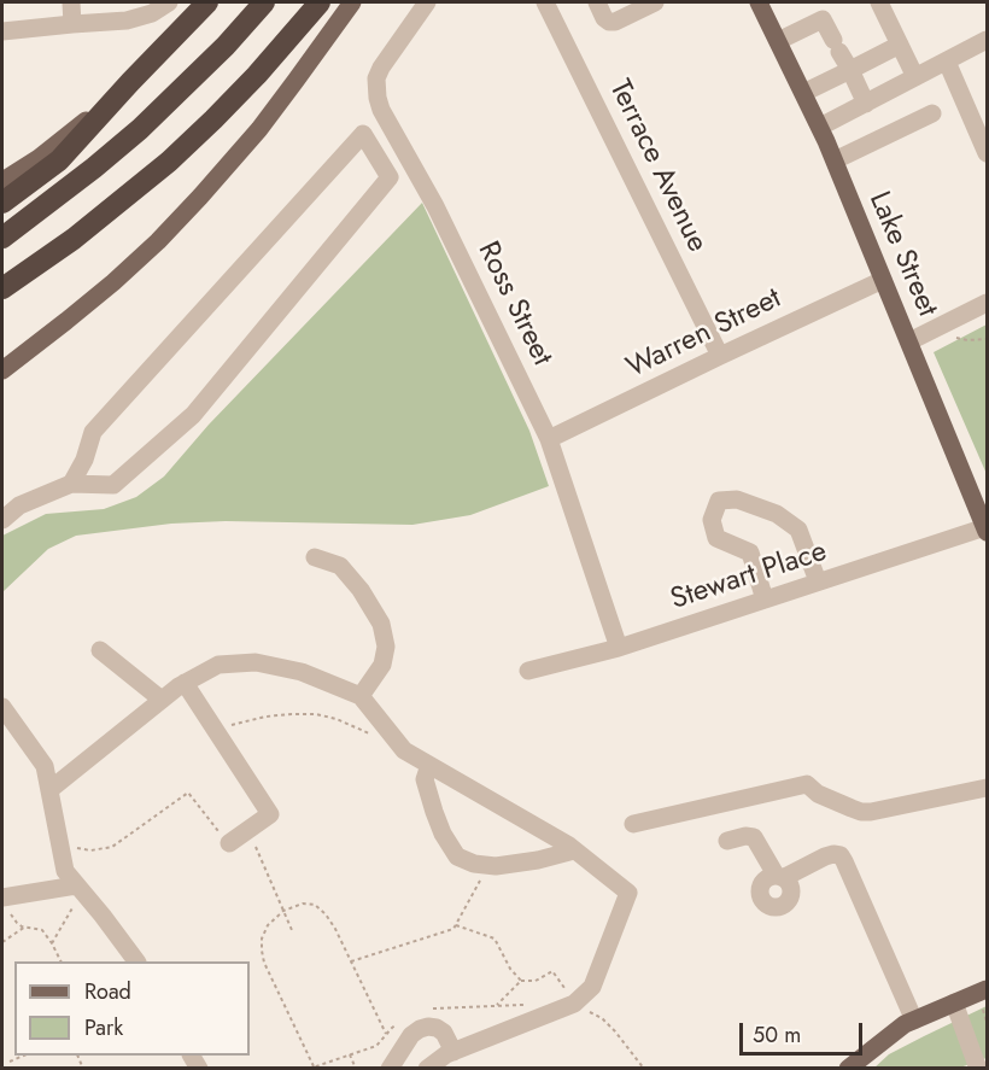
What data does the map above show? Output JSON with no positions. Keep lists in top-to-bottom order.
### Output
{
  "streets": {
    "main road": ["Lake Street"],
    "street": [
      "Terrace Avenue",
      "Ross Street",
      "Warren Street",
      "Stewart Place"
    ]
  },
  "crossings": [
    ["Terrace Avenue", "Warren Street"],
    ["Lake Street", "Warren Street"],
    ["Lake Street", "Stewart Place"],
    ["Ross Street", "Warren Street"],
    ["Ross Street", "Stewart Place"]
  ],
  "legend": ["Road", "Park"],
  "scale_bar": "50 m"
}
